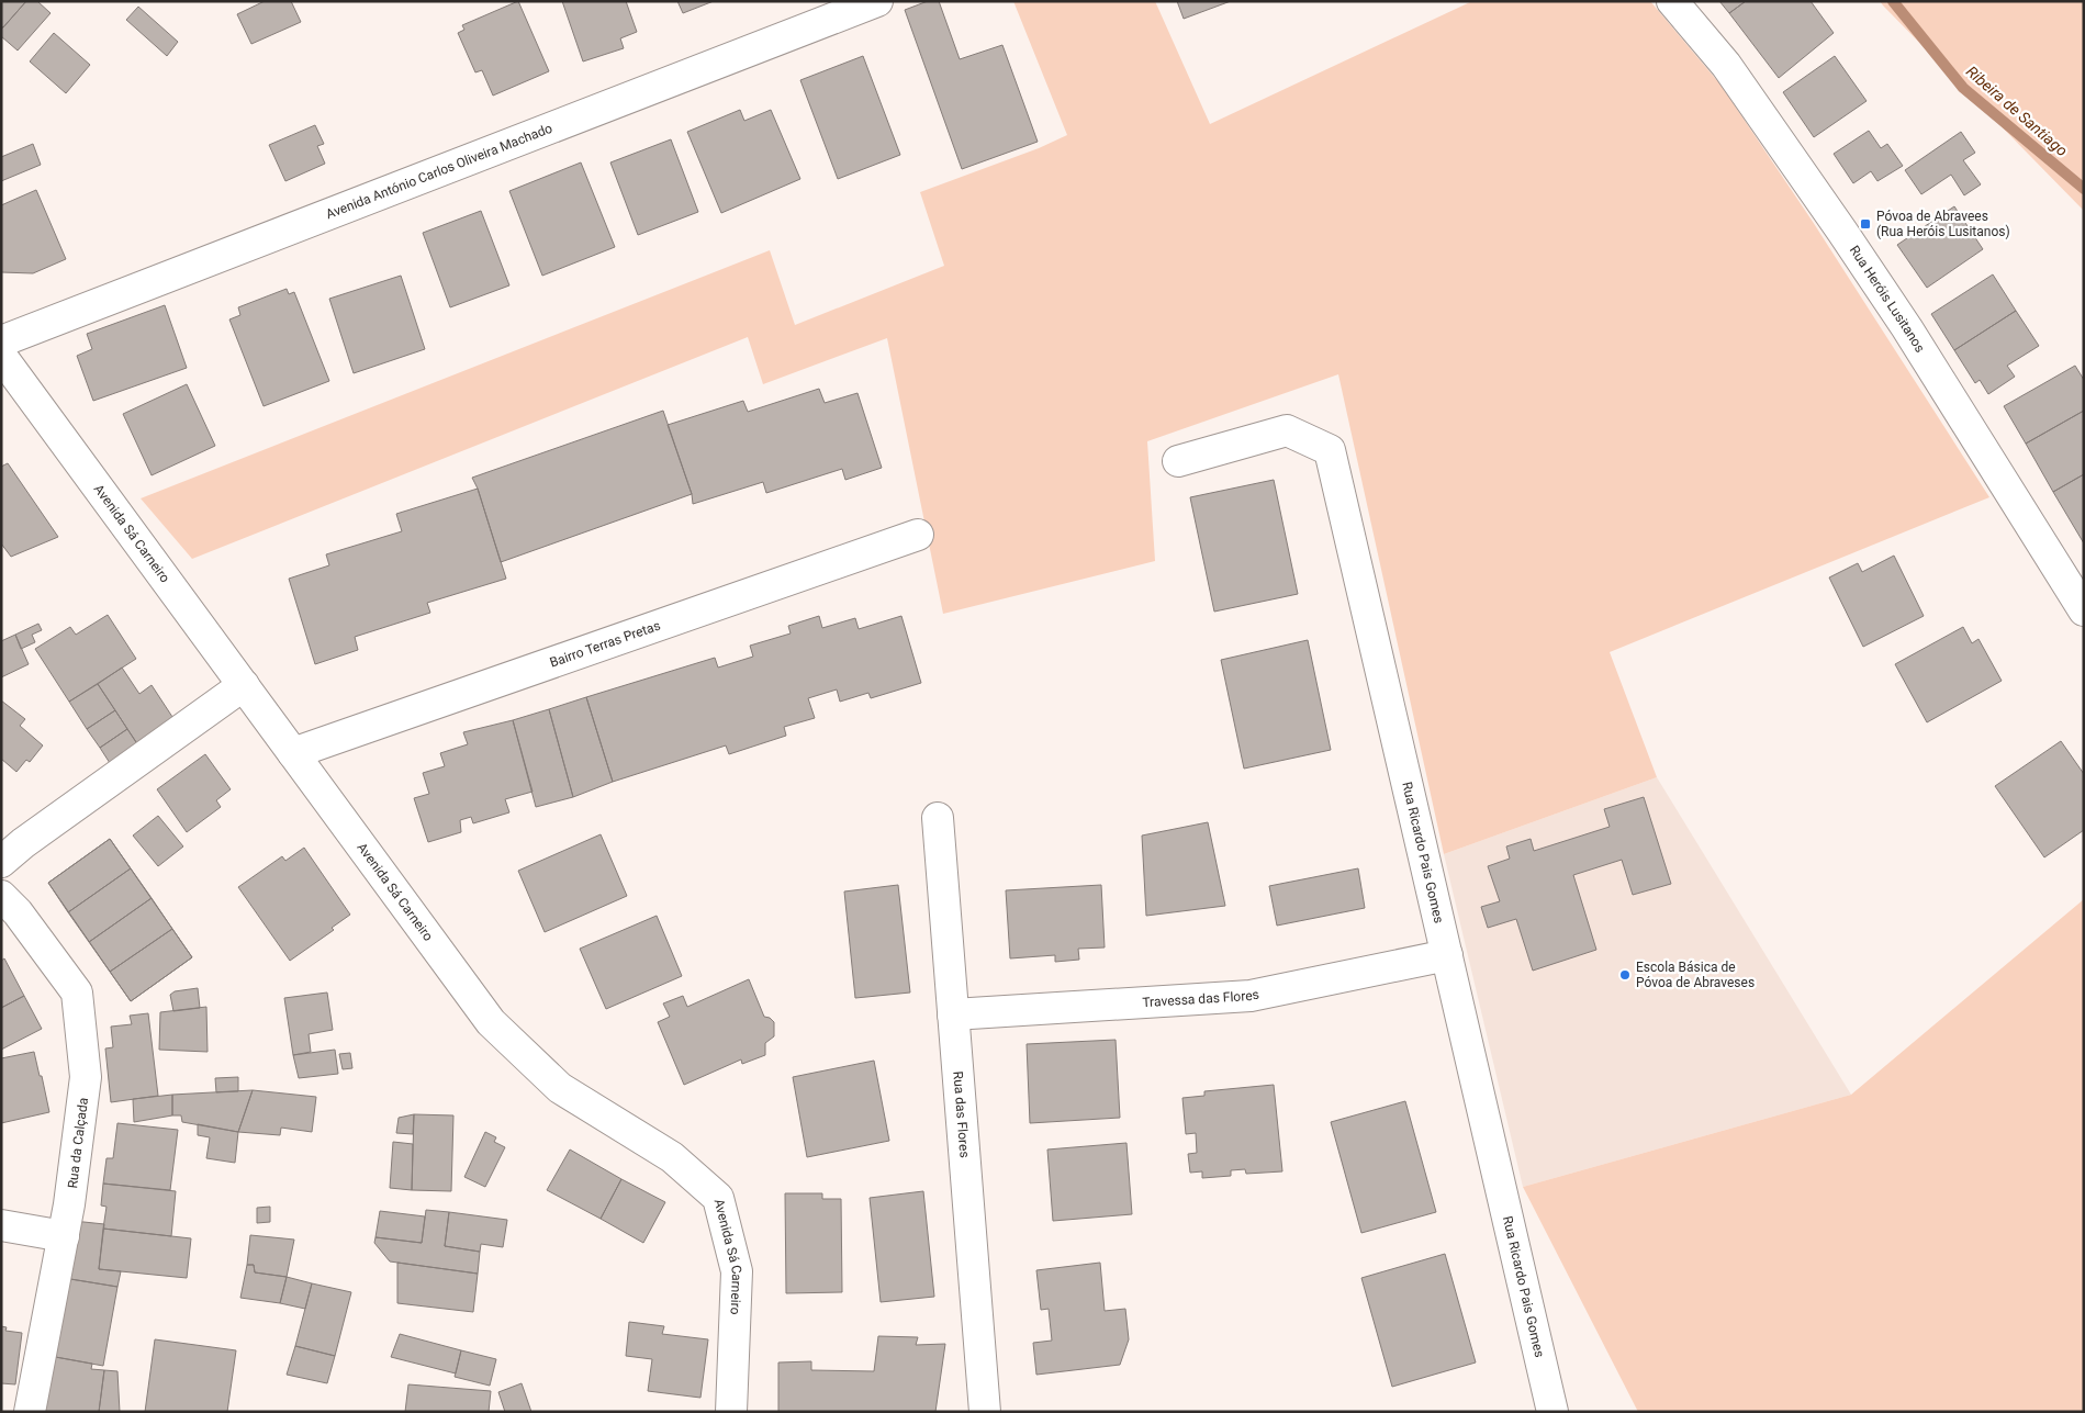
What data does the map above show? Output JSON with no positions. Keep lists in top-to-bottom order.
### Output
{
  "streets": {
    "street": [
      "Avenida António Carlos Oliveira Machado",
      "Rua Heróis Lusitanos",
      "Avenida Sá Carneiro",
      "Bairro Terras Pretas",
      "Rua Ricardo Pais Gomes",
      "Travessa das Flores",
      "Rua das Flores",
      "Rua da Calçada"
    ]
  },
  "crossings": [
    ["Avenida Sá Carneiro", "Bairro Terras Pretas"],
    ["Rua Ricardo Pais Gomes", "Travessa das Flores"],
    ["Travessa das Flores", "Rua das Flores"]
  ],
  "water": ["Ribeira de Santiago"],
  "places": {
    "transit": ["Póvoa de Abravees (Rua Heróis Lusitanos)"],
    "other": ["Escola Básica de Póvoa de Abraveses"]
  }
}
